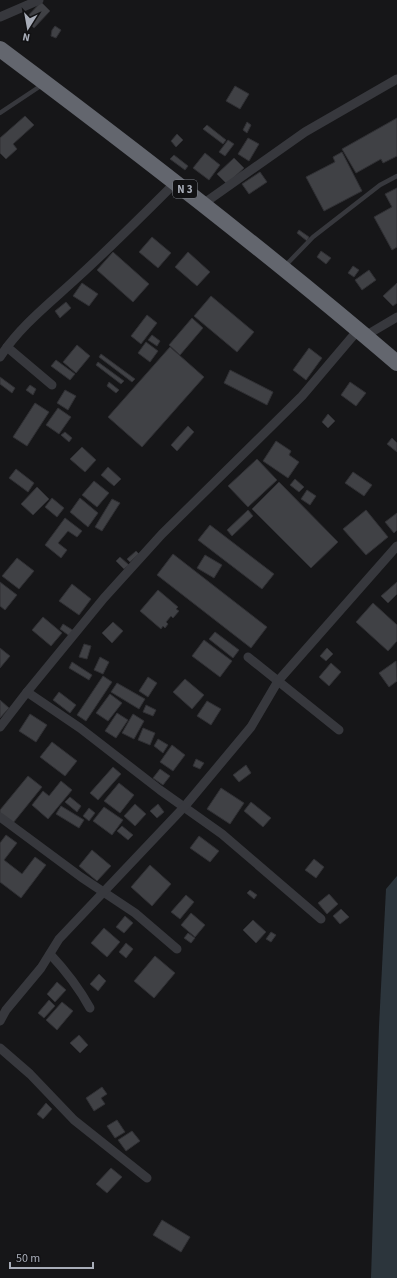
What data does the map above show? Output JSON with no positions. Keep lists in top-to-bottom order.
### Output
{
  "streets": {
    "highway": ["N 3"]
  },
  "scale_bar": "50 m",
  "north": "bottom"
}
